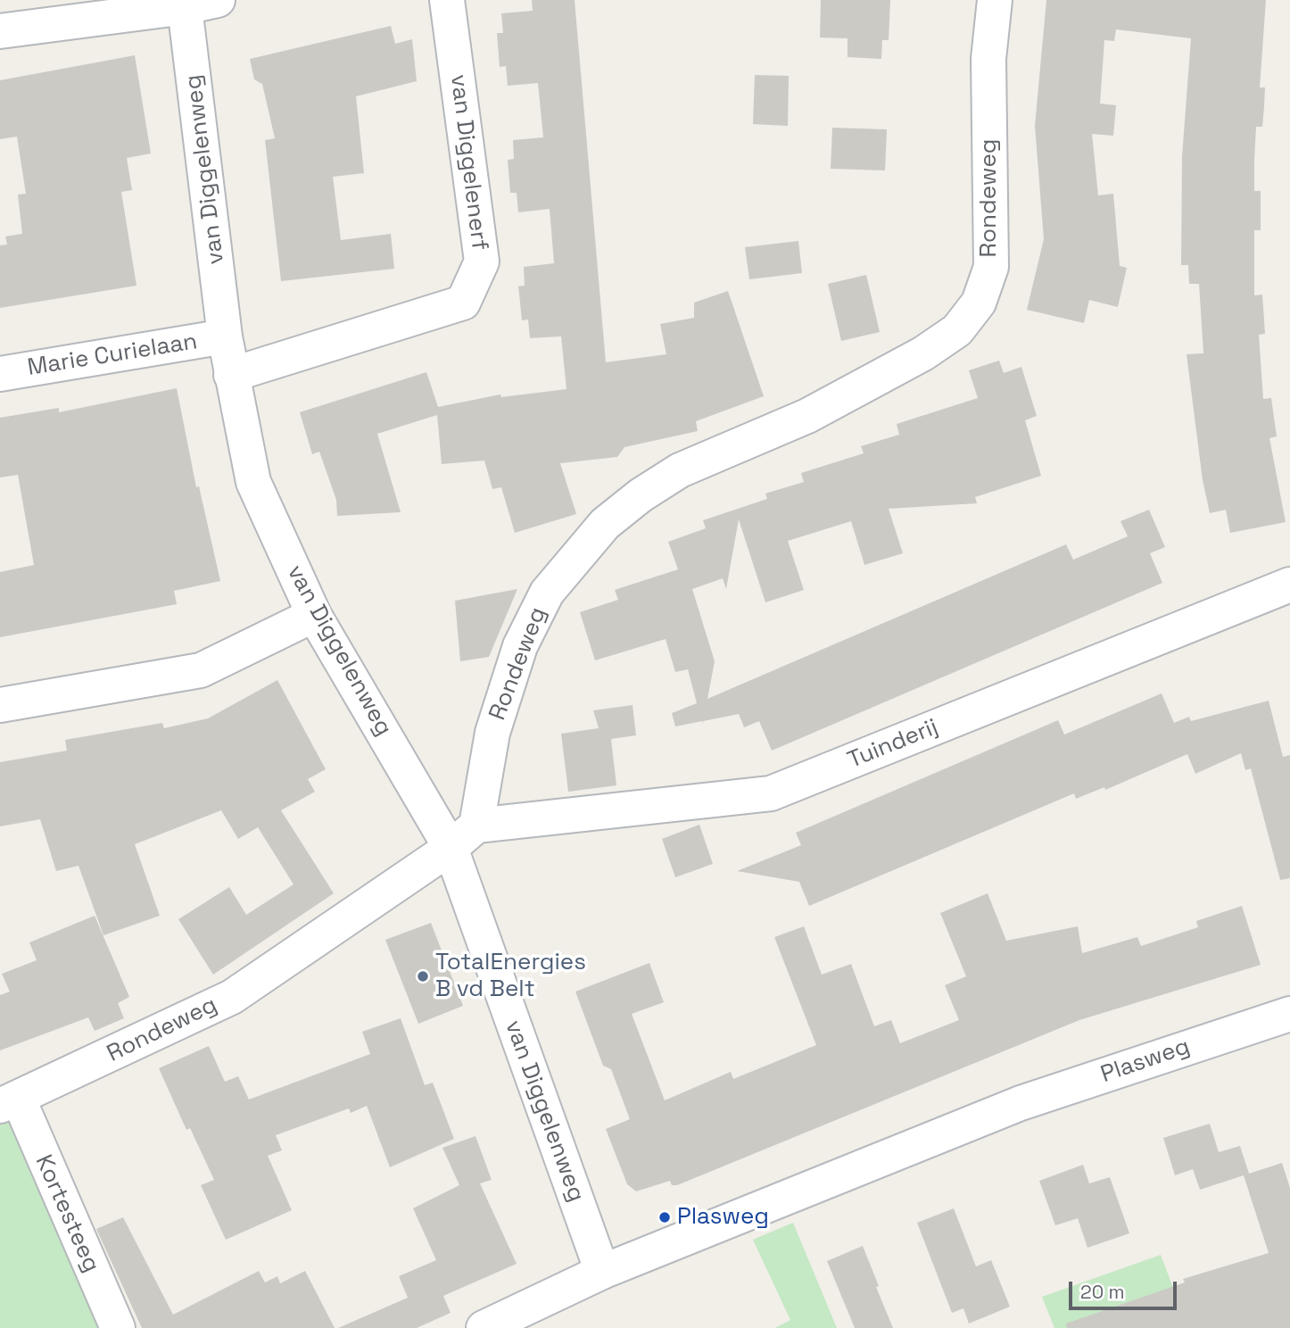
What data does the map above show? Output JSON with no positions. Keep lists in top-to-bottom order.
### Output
{
  "streets": {
    "street": [
      "van Diggelenerf",
      "van Diggelenweg",
      "Rondeweg",
      "Marie Curielaan",
      "Tuinderij",
      "Plasweg",
      "Kortesteeg"
    ]
  },
  "crossings": [
    ["van Diggelenerf", "van Diggelenweg"],
    ["van Diggelenweg", "Rondeweg"],
    ["van Diggelenweg", "Marie Curielaan"],
    ["van Diggelenweg", "Plasweg"],
    ["Rondeweg", "Tuinderij"],
    ["Rondeweg", "Kortesteeg"]
  ],
  "places": ["TotalEnergies B vd Belt", "Plasweg"],
  "scale_bar": "20 m"
}
